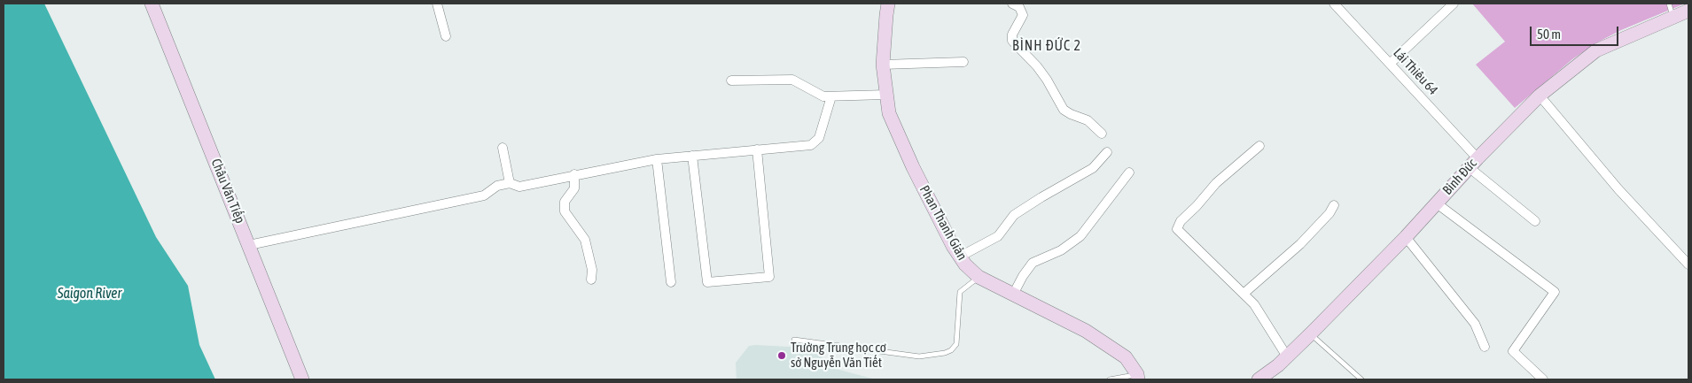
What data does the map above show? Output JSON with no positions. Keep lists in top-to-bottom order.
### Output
{
  "streets": {
    "street": [
      "Lái Thiêu 64",
      "Bình Đức",
      "Châu Văn Tiếp",
      "Phan Thanh Giản"
    ]
  },
  "crossings": [
    ["Lái Thiêu 64", "Bình Đức"]
  ],
  "districts": ["BÌNH ĐỨC 2"],
  "water": ["Saigon River"],
  "places": ["Trường Trung học cơ sở Nguyễn Văn Tiết"],
  "scale_bar": "50 m"
}
